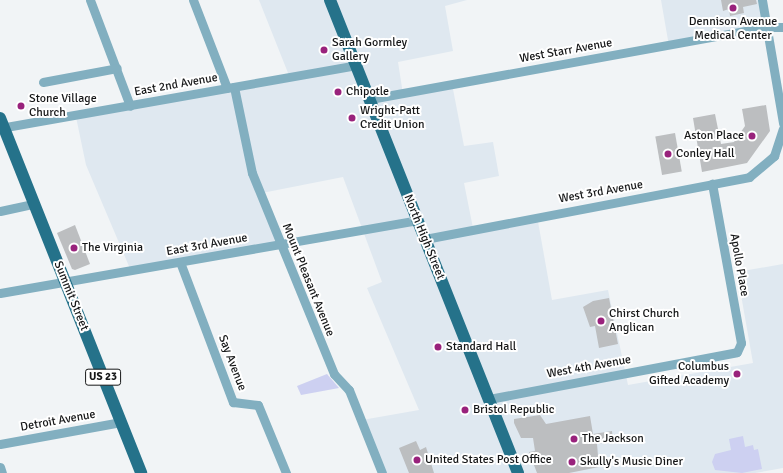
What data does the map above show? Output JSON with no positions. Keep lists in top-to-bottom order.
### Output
{
  "streets": {
    "main road": ["North High Street", "Summit Street", "US 23"],
    "street": [
      "West Starr Avenue",
      "East 2nd Avenue",
      "West 3rd Avenue",
      "East 3rd Avenue",
      "Apollo Place",
      "Mount Pleasant Avenue",
      "Say Avenue",
      "West 4th Avenue",
      "Detroit Avenue"
    ]
  },
  "crossings": [
    ["West Starr Avenue", "North High Street"],
    ["East 2nd Avenue", "North High Street"],
    ["East 2nd Avenue", "Mount Pleasant Avenue"],
    ["East 2nd Avenue", "Summit Street"],
    ["West 3rd Avenue", "North High Street"],
    ["West 3rd Avenue", "Apollo Place"],
    ["North High Street", "East 3rd Avenue"],
    ["North High Street", "West 4th Avenue"],
    ["East 3rd Avenue", "Mount Pleasant Avenue"],
    ["East 3rd Avenue", "Summit Street"],
    ["East 3rd Avenue", "Say Avenue"],
    ["Apollo Place", "West 4th Avenue"],
    ["Summit Street", "Detroit Avenue"]
  ],
  "places": [
    "Dennison Avenue Medical Center",
    "Sarah Gormley Gallery",
    "Chipotle",
    "Stone Village Church",
    "Wright-Patt Credit Union",
    "Aston Place",
    "Conley Hall",
    "The Virginia",
    "Chirst Church Anglican",
    "Standard Hall",
    "Columbus Gifted Academy",
    "Bristol Republic",
    "The Jackson",
    "United States Post Office",
    "Skully's Music Diner"
  ]
}
